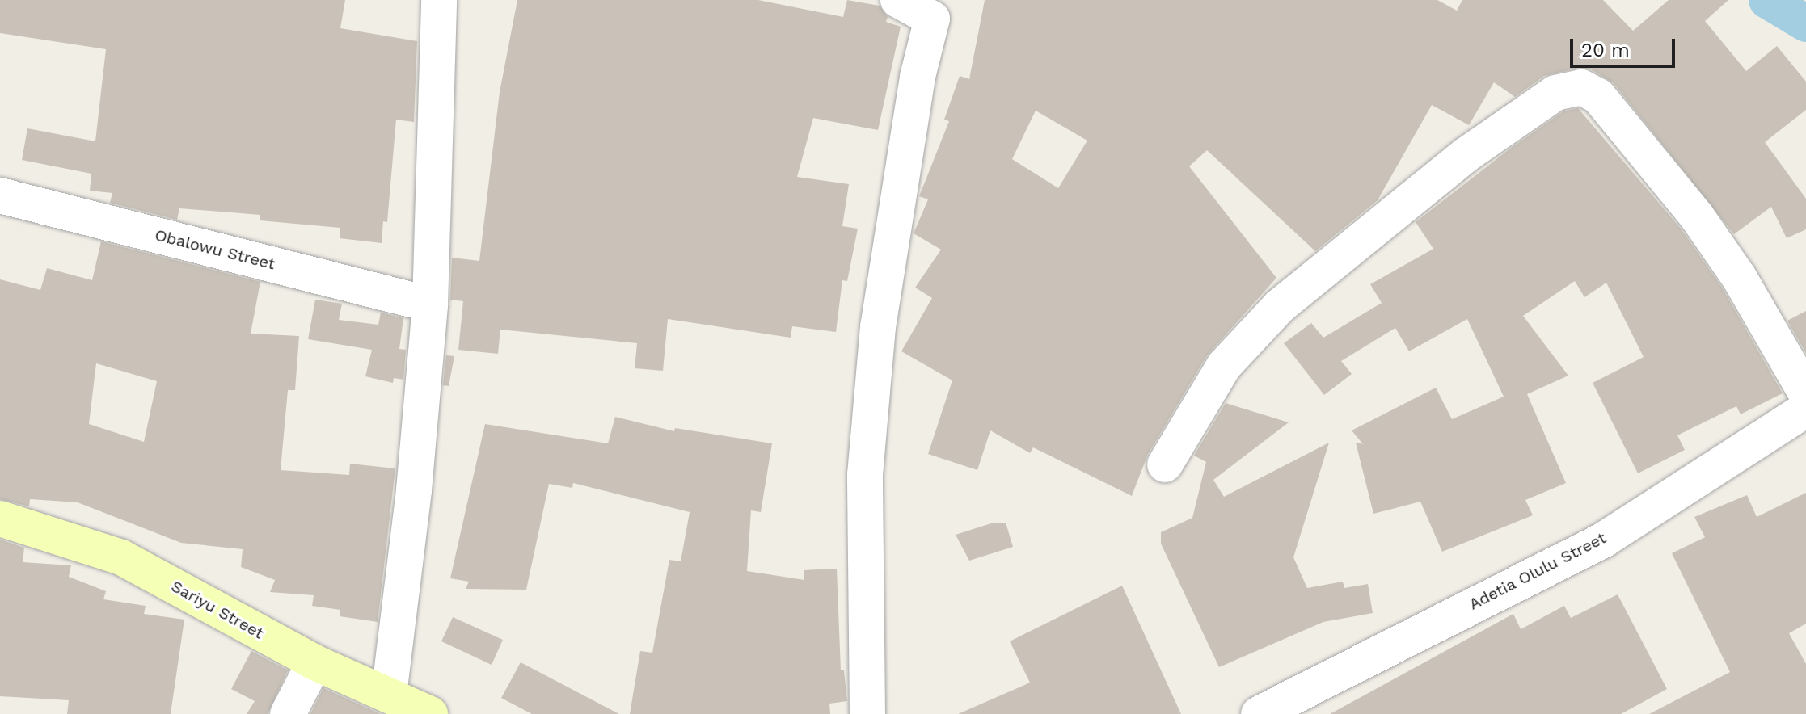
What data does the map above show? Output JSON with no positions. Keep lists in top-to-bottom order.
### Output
{
  "streets": {
    "street": ["Obalowu Street", "Adetia Olulu Street", "Sariyu Street"]
  },
  "scale_bar": "20 m"
}
